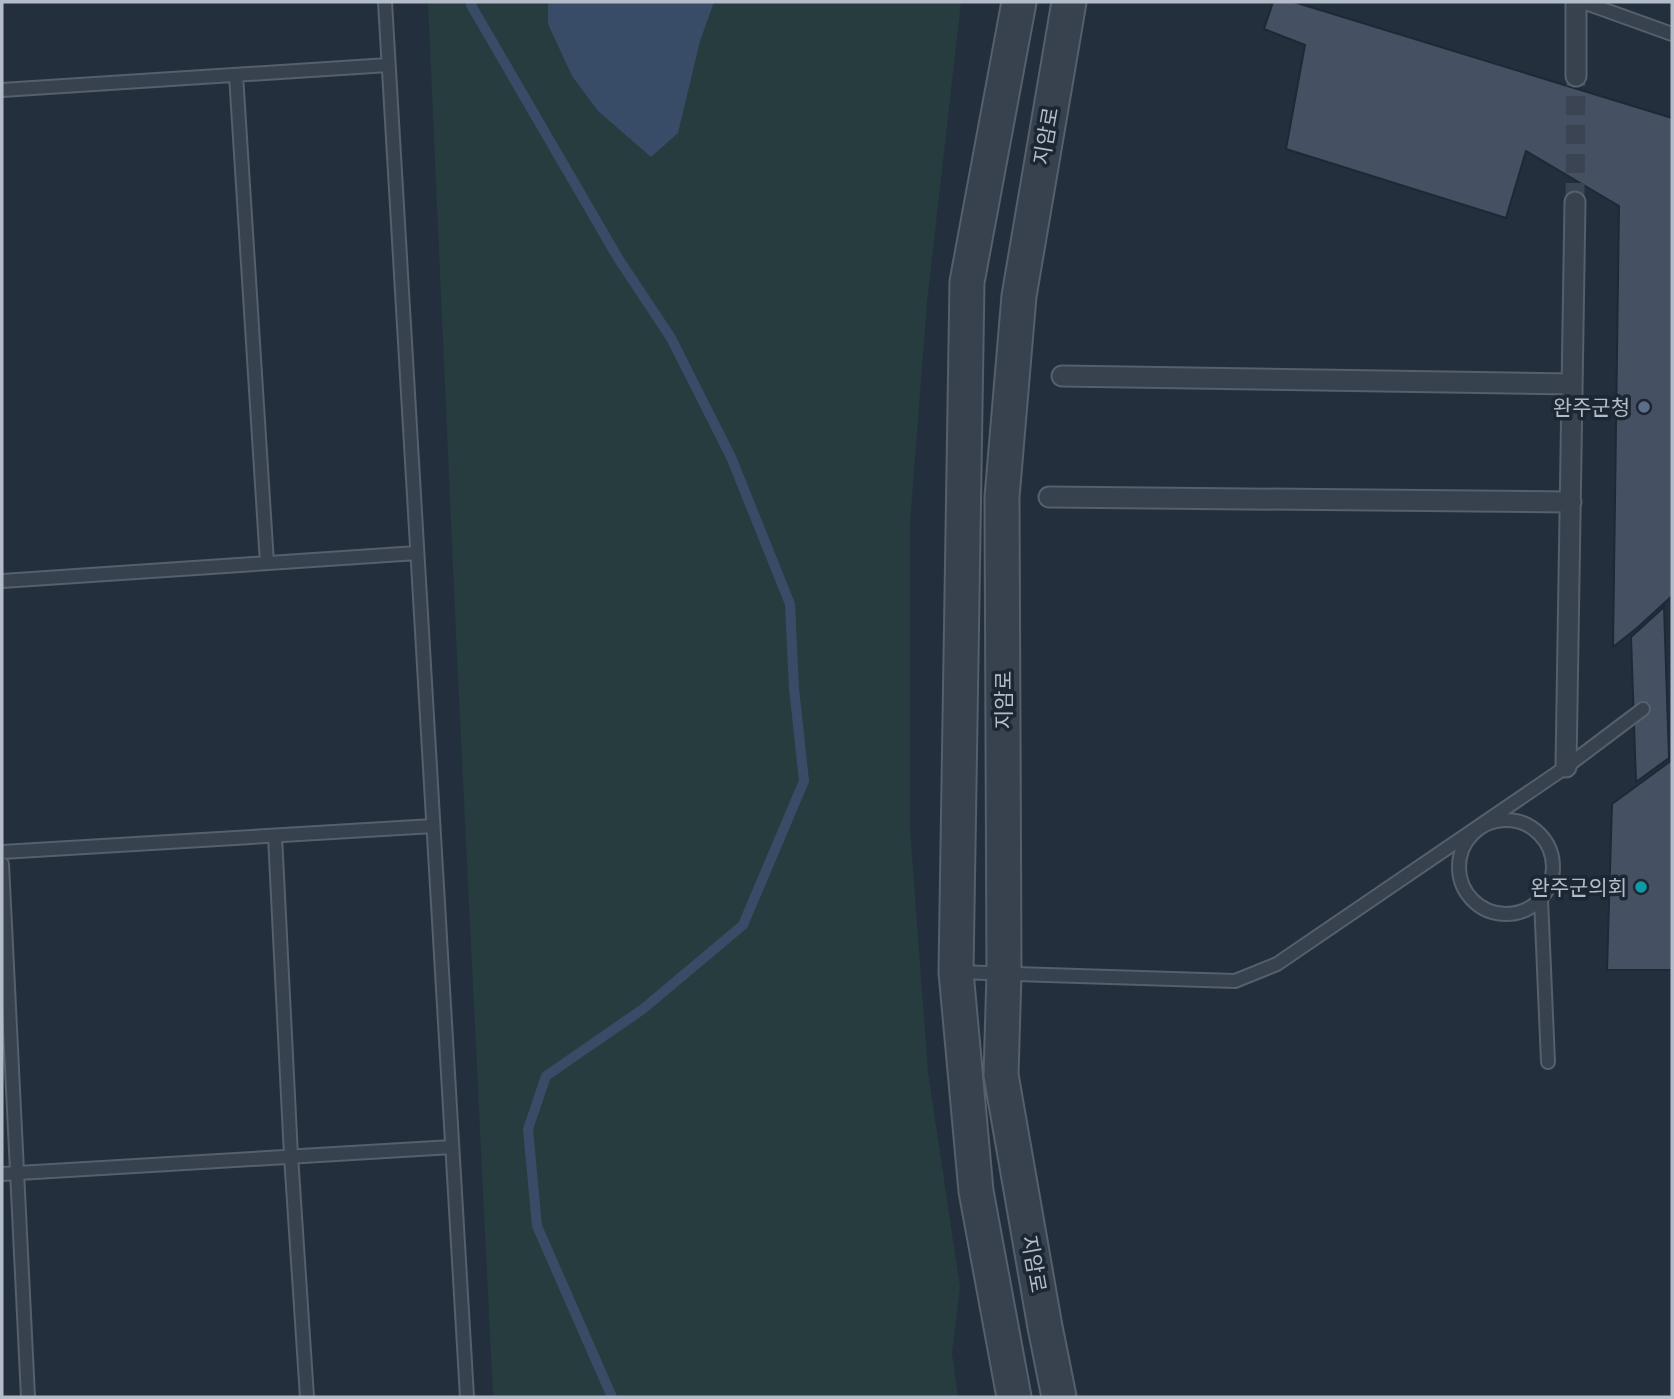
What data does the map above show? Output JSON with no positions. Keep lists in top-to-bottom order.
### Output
{
  "streets": {
    "street": ["지암로"]
  },
  "places": ["완주군청", "완주군의회"]
}
